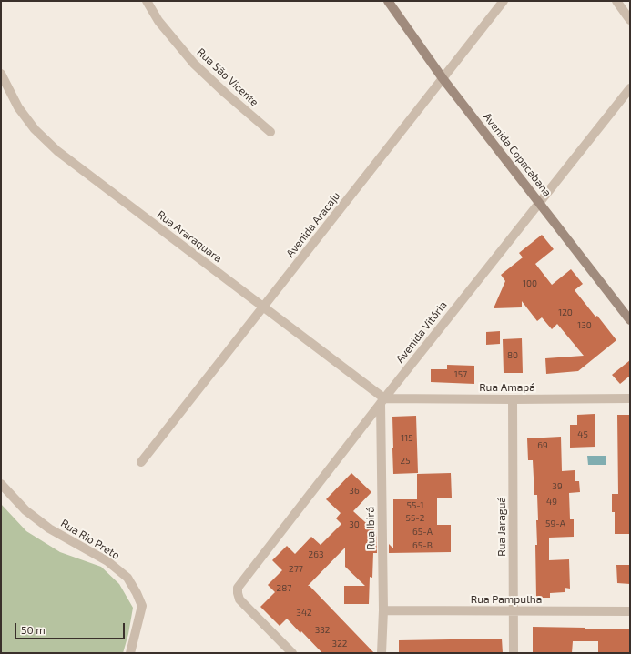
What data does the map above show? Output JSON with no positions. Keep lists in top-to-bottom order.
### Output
{
  "streets": {
    "street": [
      "Rua São Vicente",
      "Avenida Copacabana",
      "Avenida Aracaju",
      "Rua Araraquara",
      "Avenida Vitória",
      "Rua Amapá",
      "Rua Jaraguá",
      "Rua Ibirá",
      "Rua Rio Preto",
      "Rua Pampulha"
    ]
  },
  "crossings": [
    ["Avenida Copacabana", "Avenida Aracaju"],
    ["Avenida Copacabana", "Avenida Vitória"],
    ["Avenida Aracaju", "Rua Araraquara"],
    ["Rua Araraquara", "Avenida Vitória"],
    ["Rua Araraquara", "Rua Amapá"],
    ["Rua Araraquara", "Rua Ibirá"],
    ["Avenida Vitória", "Rua Amapá"],
    ["Avenida Vitória", "Rua Ibirá"],
    ["Rua Amapá", "Rua Jaraguá"],
    ["Rua Amapá", "Rua Ibirá"],
    ["Rua Jaraguá", "Rua Pampulha"],
    ["Rua Ibirá", "Rua Pampulha"]
  ],
  "house_numbers": [
    "100",
    "120",
    "130",
    "80",
    "157",
    "45",
    "115",
    "69",
    "25",
    "39",
    "36",
    "49",
    "55-1",
    "55-2",
    "59-A",
    "30",
    "65-A",
    "65-B",
    "263",
    "277",
    "287",
    "342",
    "332",
    "322"
  ],
  "scale_bar": "50 m"
}
